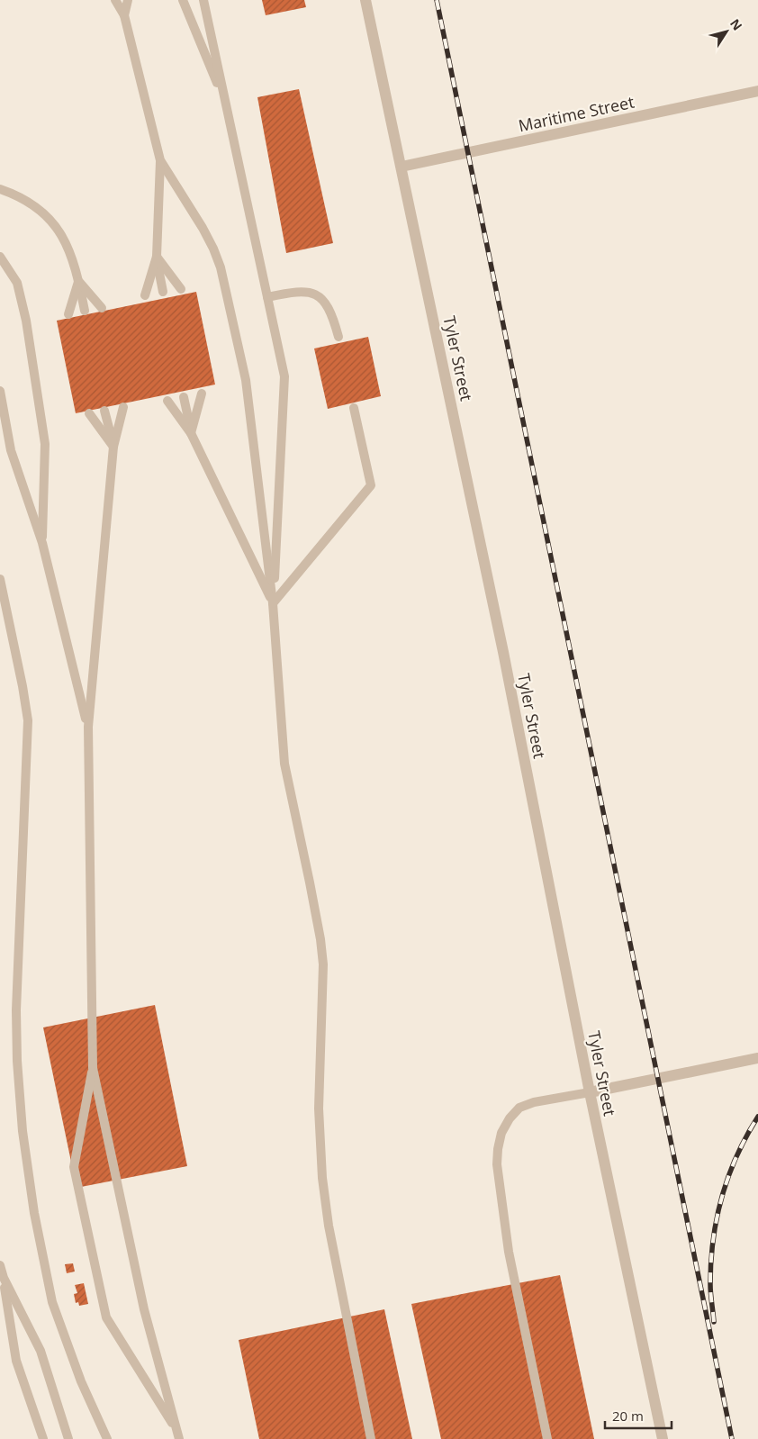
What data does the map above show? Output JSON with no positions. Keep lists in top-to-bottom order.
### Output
{
  "streets": {
    "street": ["Maritime Street", "Tyler Street"]
  },
  "crossings": [
    ["Maritime Street", "Tyler Street"]
  ],
  "scale_bar": "20 m",
  "north": "top right"
}
